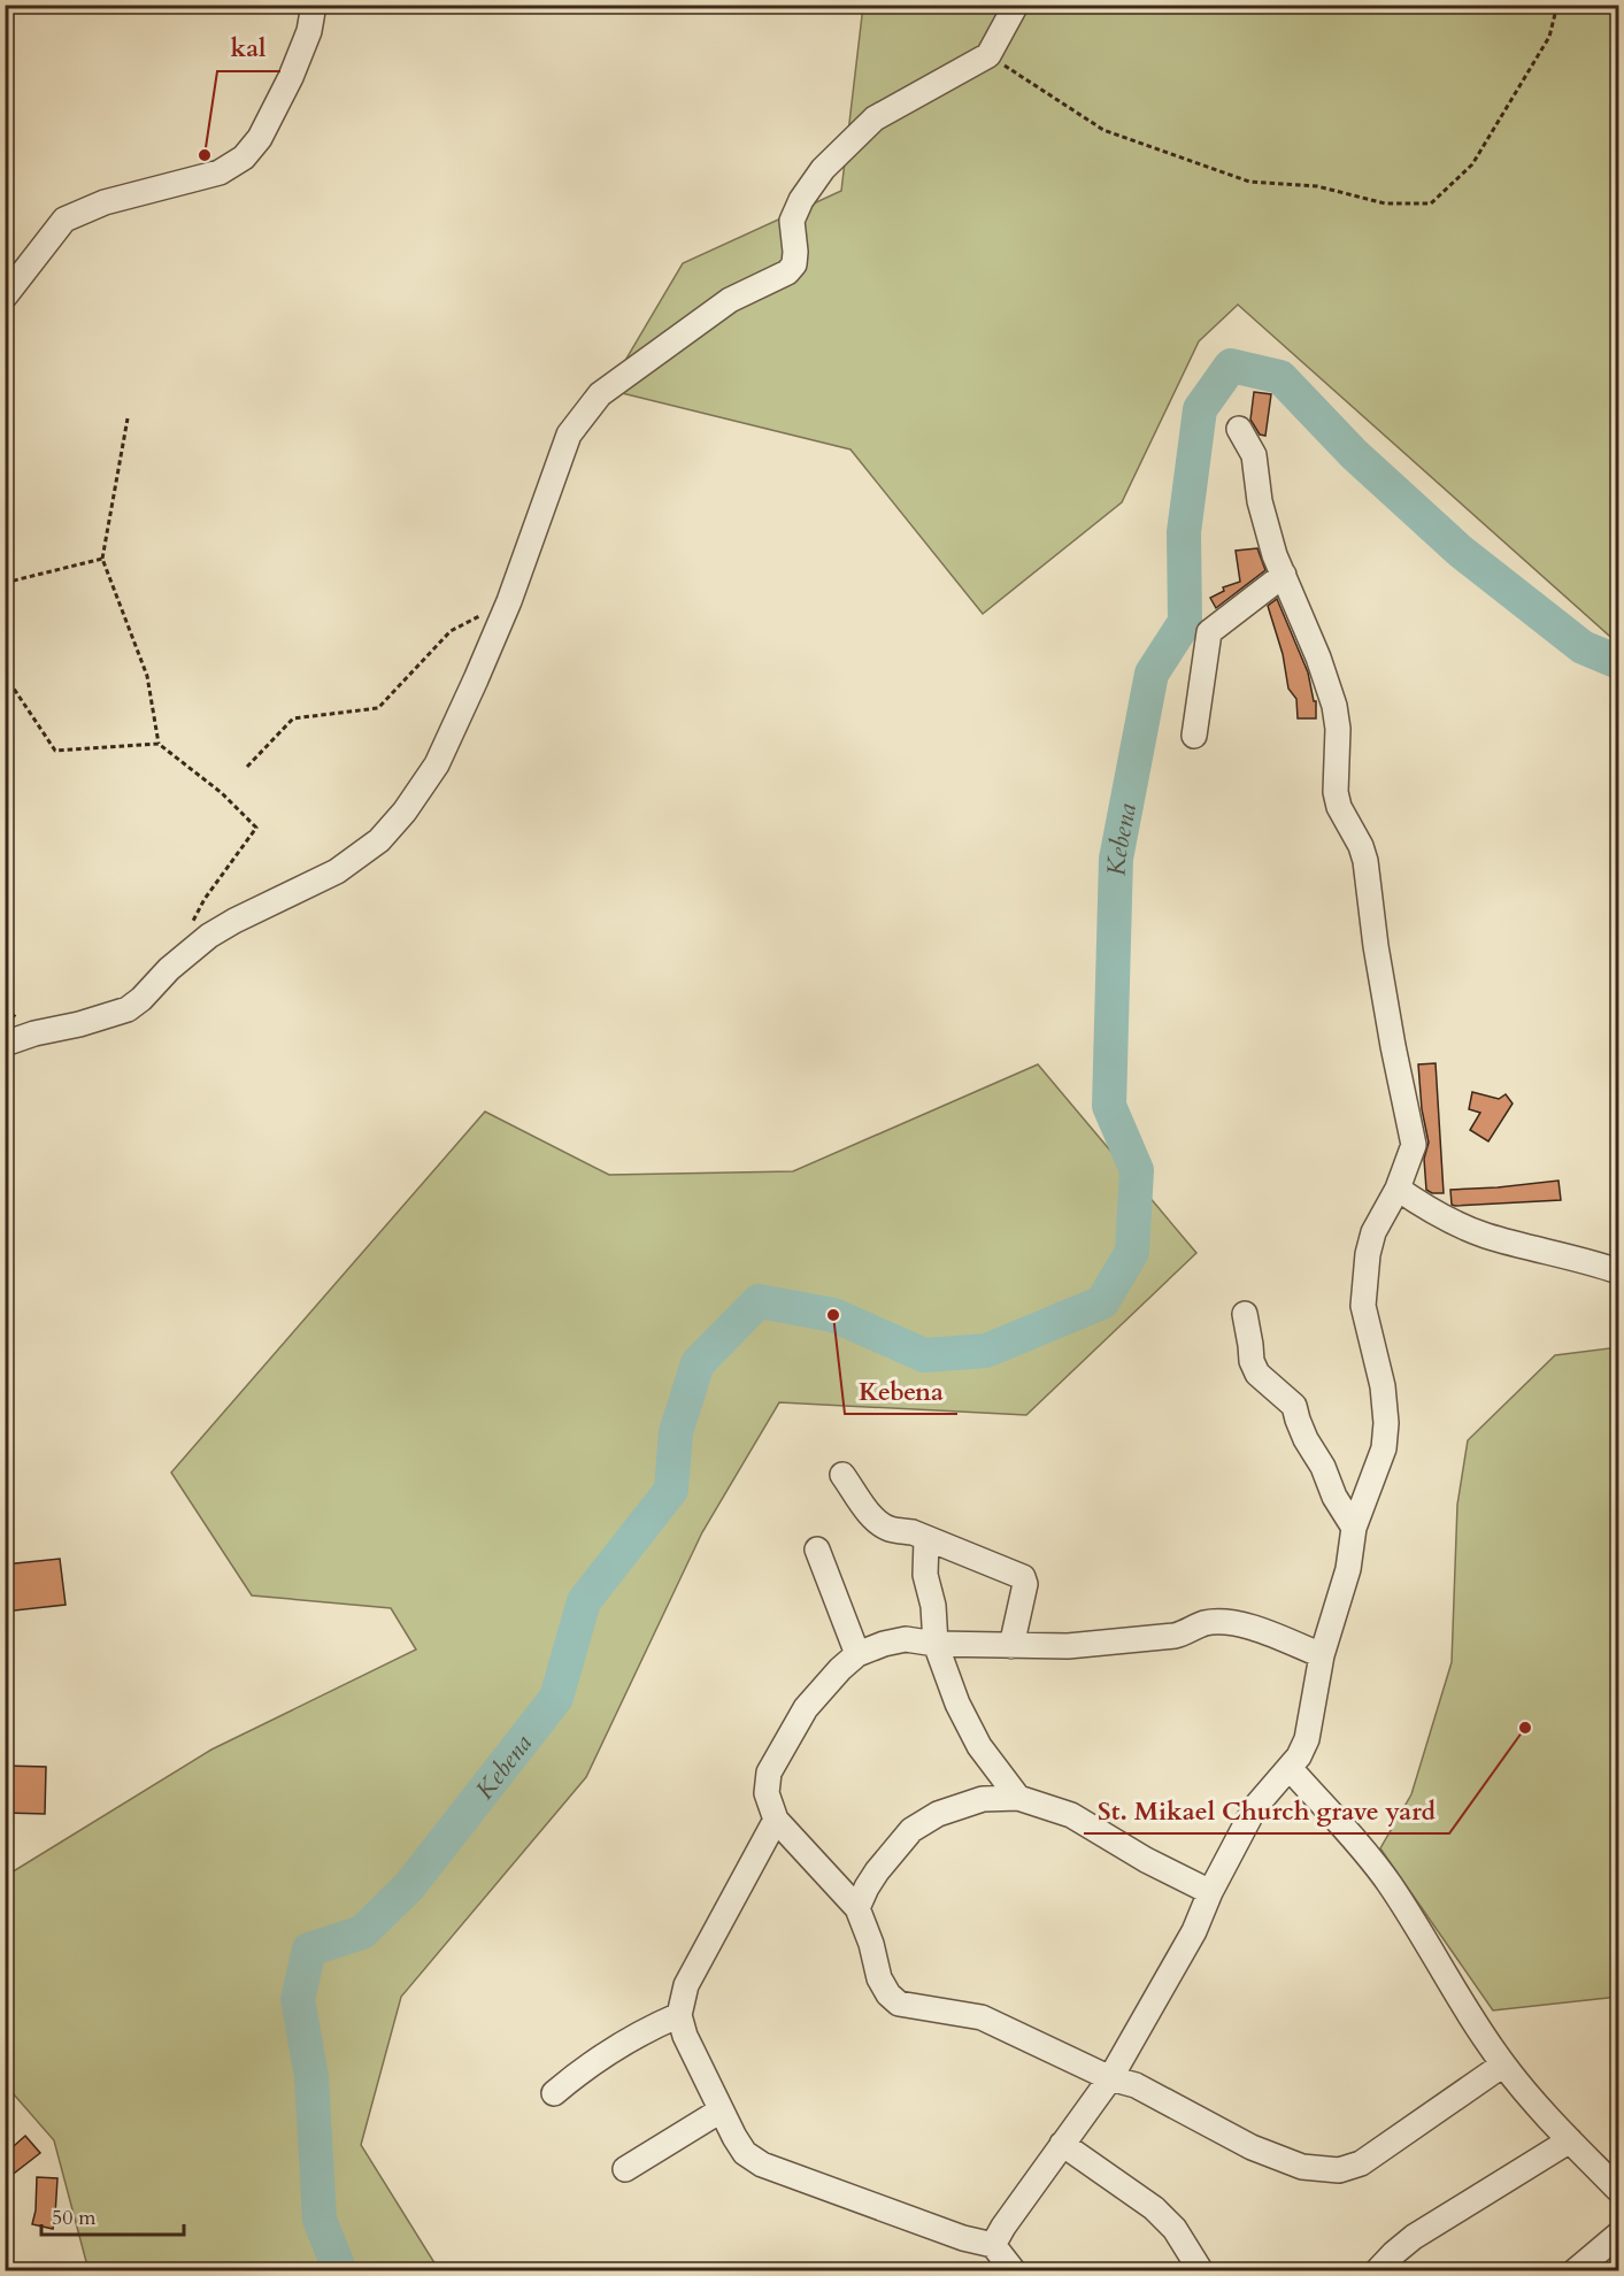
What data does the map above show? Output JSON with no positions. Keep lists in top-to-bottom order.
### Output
{
  "water": ["Kebena"],
  "places": ["kal", "Kebena", "St. Mikael Church grave yard"],
  "scale_bar": "50 m"
}
